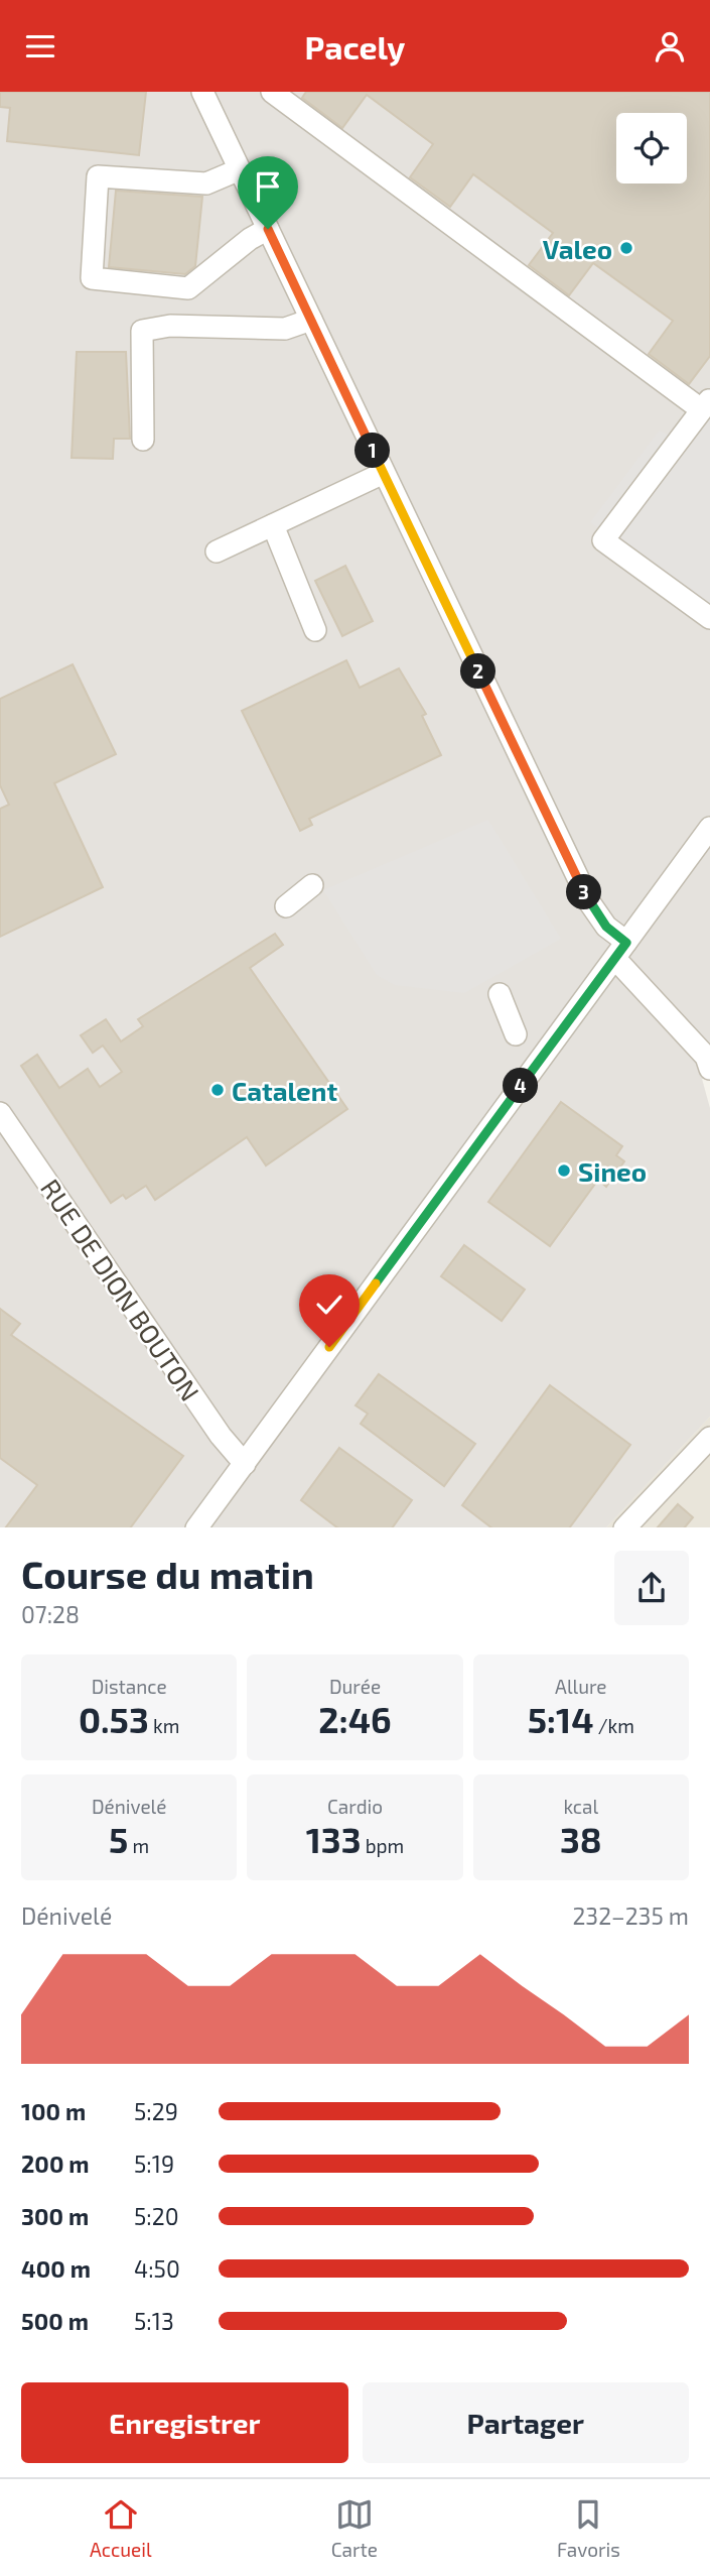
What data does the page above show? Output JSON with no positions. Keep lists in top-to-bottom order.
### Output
{
  "streets": {
    "street": ["RUE DE DION BOUTON"]
  },
  "places": ["Valeo", "Catalent", "Sineo"],
  "page": {
    "header": "Pacely",
    "pins": [
      "1",
      "2",
      "3",
      "4"
    ],
    "heading": ["Course du matin", "07:28"],
    "stats": [
      ["Distance", "0.53 km"],
      ["Durée", "2:46"],
      ["Allure", "5:14 /km"],
      ["Dénivelé", "5 m"],
      ["Cardio", "133 bpm"],
      ["kcal", "38"]
    ],
    "chart": ["Dénivelé", "232–235 m"],
    "list": [
      {
        "name": "100 m",
        "note": "5:29"
      },
      {
        "name": "200 m",
        "note": "5:19"
      },
      {
        "name": "300 m",
        "note": "5:20"
      },
      {
        "name": "400 m",
        "note": "4:50"
      },
      {
        "name": "500 m",
        "note": "5:13"
      }
    ],
    "buttons": ["Enregistrer", "Partager"],
    "tabs": ["Accueil", "Carte", "Favoris"]
  }
}
